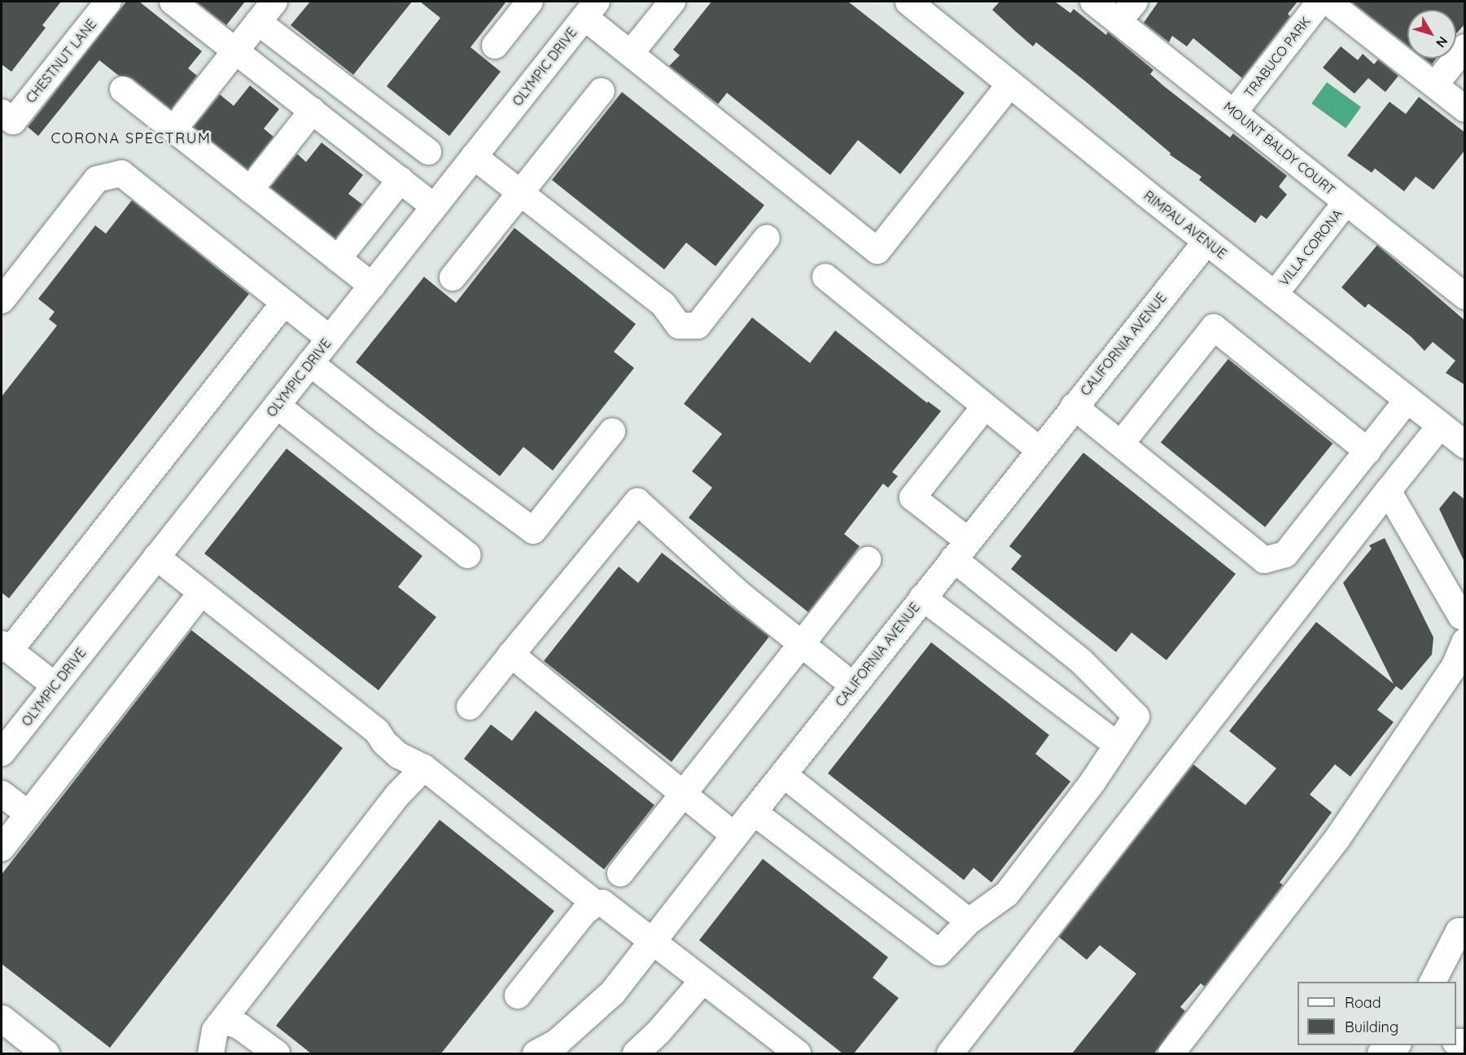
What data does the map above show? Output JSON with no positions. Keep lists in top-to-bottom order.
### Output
{
  "streets": {
    "main road": ["RIMPAU AVENUE", "CALIFORNIA AVENUE"],
    "street": [
      "TRABUCO PARK",
      "CHESTNUT LANE",
      "OLYMPIC DRIVE",
      "MOUNT BALDY COURT",
      "VILLA CORONA"
    ]
  },
  "crossings": [
    ["TRABUCO PARK", "MOUNT BALDY COURT"],
    ["MOUNT BALDY COURT", "VILLA CORONA"],
    ["RIMPAU AVENUE", "VILLA CORONA"],
    ["RIMPAU AVENUE", "CALIFORNIA AVENUE"]
  ],
  "districts": ["CORONA SPECTRUM"],
  "legend": ["Road", "Building"],
  "north": "bottom right"
}
